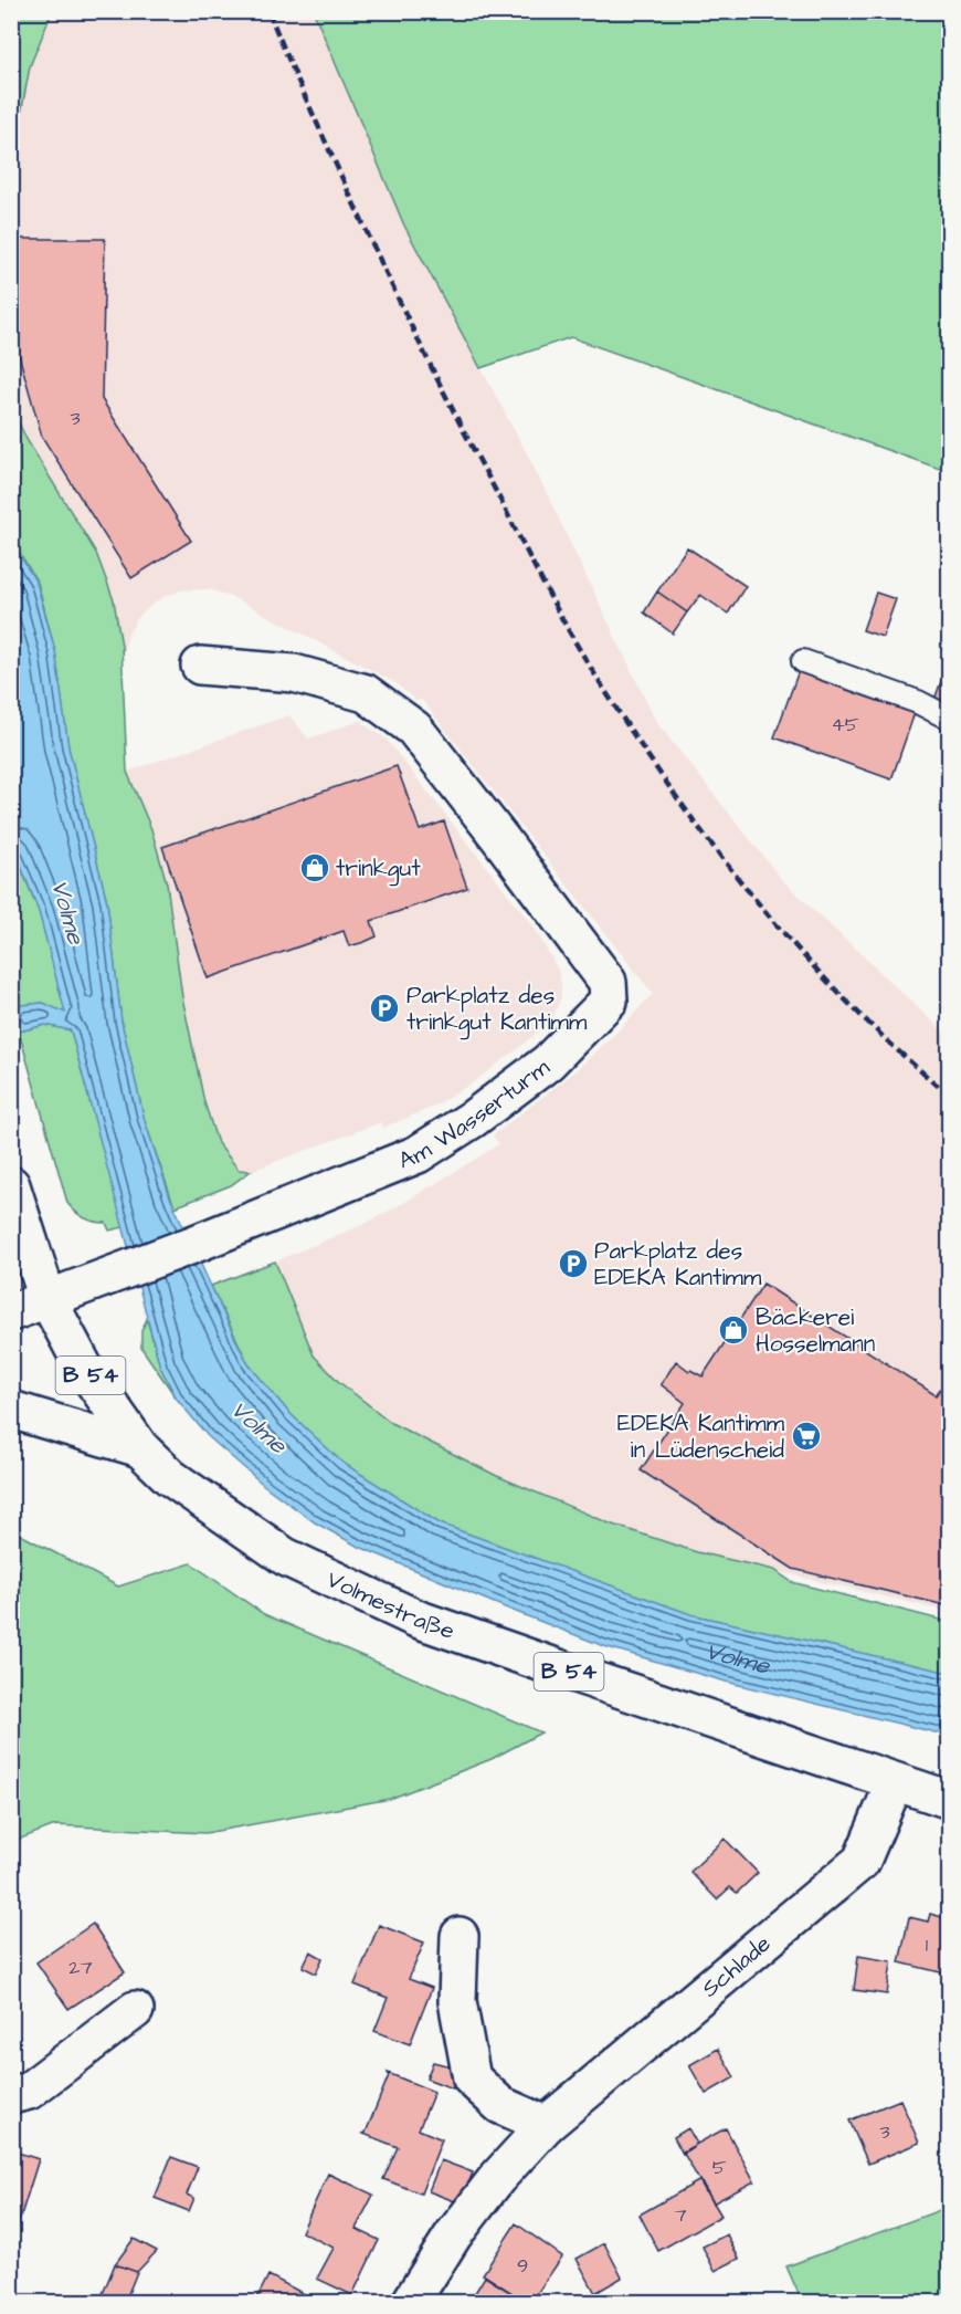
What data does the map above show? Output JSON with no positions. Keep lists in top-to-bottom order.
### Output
{
  "streets": {
    "street": [
      "Am Wasserturm",
      "B 54",
      "Volmestraße",
      "Schlade"
    ]
  },
  "crossings": [
    ["Am Wasserturm", "Volmestraße"],
    ["Volmestraße", "Schlade"]
  ],
  "water": ["Volme"],
  "places": {
    "shop": ["trinkgut", "Bäckerei Hosselmann"],
    "parking": ["Parkplatz des trinkgut Kantimm", "Parkplatz des EDEKA Kantimm"],
    "supermarket": ["EDEKA Kantimm in Lüdenscheid"]
  },
  "house_numbers": [
    "3",
    "45",
    "1",
    "27",
    "3",
    "5",
    "7",
    "9"
  ]
}
